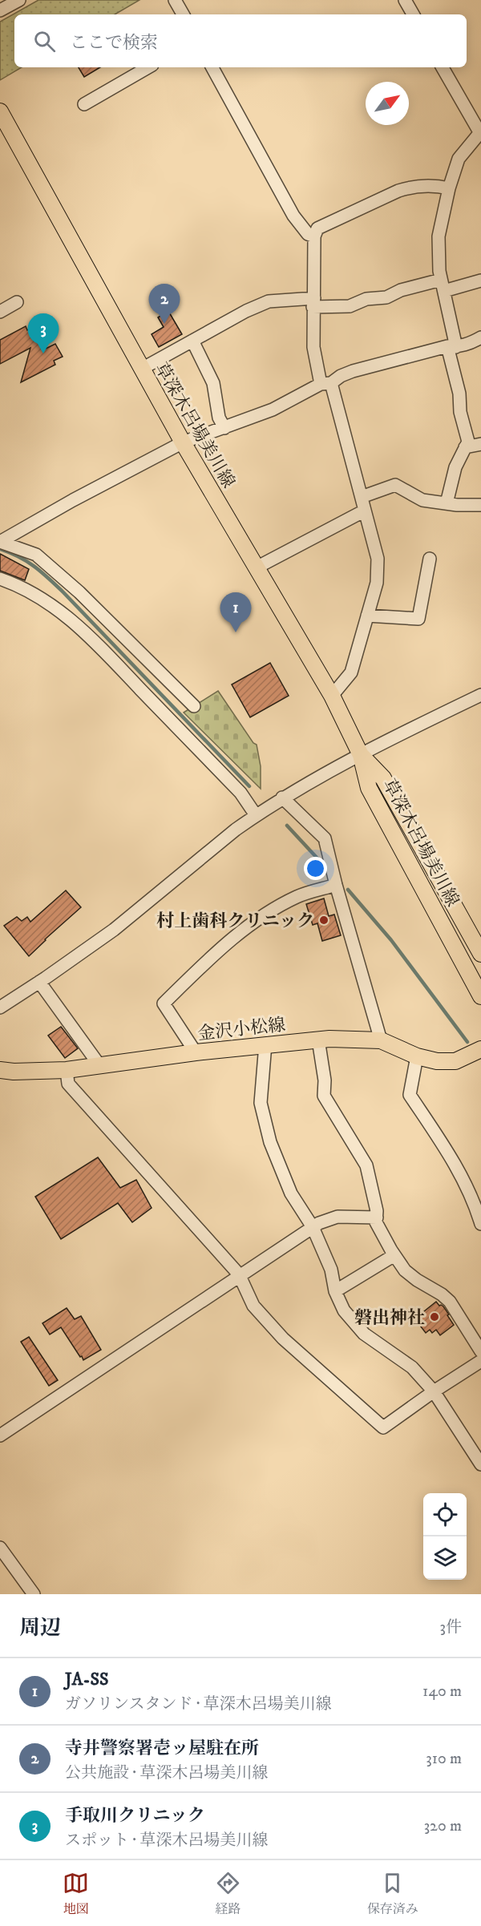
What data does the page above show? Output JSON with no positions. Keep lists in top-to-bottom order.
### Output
{
  "streets": {
    "main road": ["草深木呂場美川線", "金沢小松線"]
  },
  "places": ["村上歯科クリニック", "磐出神社"],
  "north": "top right",
  "page": {
    "search": "ここで検索",
    "pins": ["2", "3", "1"],
    "heading": ["周辺", "3件"],
    "list": [
      {
        "mark": "1",
        "name": "JA-SS",
        "note": "ガソリンスタンド · 草深木呂場美川線",
        "value": "140 m"
      },
      {
        "mark": "2",
        "name": "寺井警察署壱ッ屋駐在所",
        "note": "公共施設 · 草深木呂場美川線",
        "value": "310 m"
      },
      {
        "mark": "3",
        "name": "手取川クリニック",
        "note": "スポット · 草深木呂場美川線",
        "value": "320 m"
      }
    ],
    "nav": ["地図", "経路", "保存済み"]
  }
}
